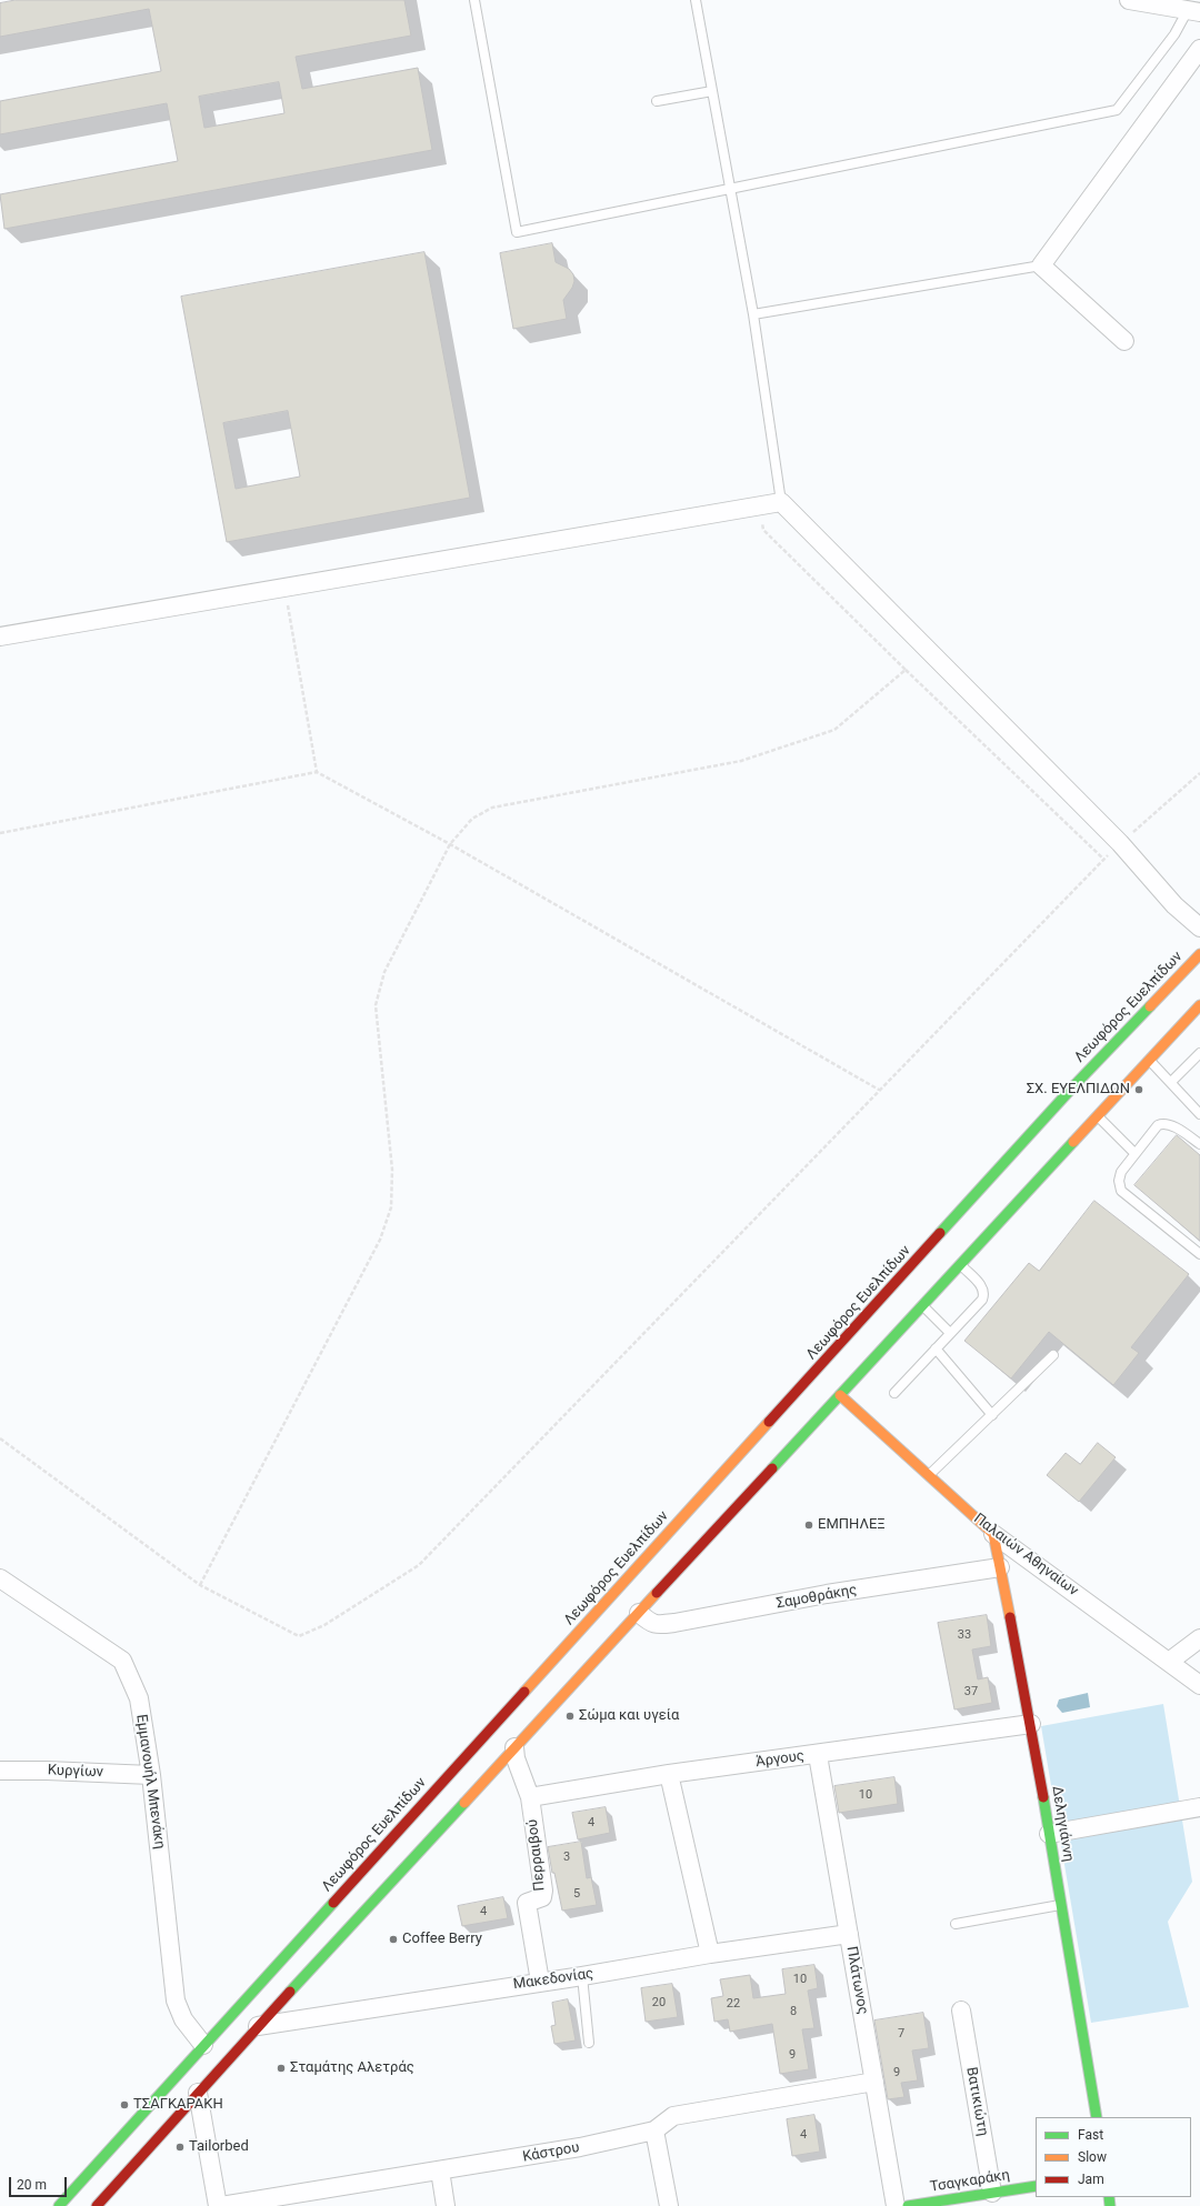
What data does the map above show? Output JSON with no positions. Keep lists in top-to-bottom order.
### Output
{
  "streets": {
    "main road": [
      "Λεωφόρος Ευελπίδων",
      "Παλαιών Αθηναίων",
      "Δεληγιάννη",
      "Τσαγκαράκη"
    ],
    "street": [
      "Σαμοθράκης",
      "Άργους",
      "Κυργίων",
      "Εμμανουήλ Μπενάκη",
      "Περραιβού",
      "Μακεδονίας",
      "Πλάτωνος",
      "Βατικιώτη",
      "Κάστρου"
    ]
  },
  "crossings": [
    ["Λεωφόρος Ευελπίδων", "Εμμανουήλ Μπενάκη"],
    ["Παλαιών Αθηναίων", "Δεληγιάννη"],
    ["Σαμοθράκης", "Δεληγιάννη"],
    ["Άργους", "Δεληγιάννη"],
    ["Άργους", "Περραιβού"],
    ["Άργους", "Πλάτωνος"],
    ["Κυργίων", "Εμμανουήλ Μπενάκη"],
    ["Περραιβού", "Μακεδονίας"],
    ["Μακεδονίας", "Πλάτωνος"],
    ["Πλάτωνος", "Κάστρου"],
    ["Βατικιώτη", "Τσαγκαράκη"]
  ],
  "places": [
    "ΣΧ. ΕΥΕΛΠΙΔΩΝ",
    "ΕΜΠΗΛΕΞ",
    "Σώμα και υγεία",
    "Coffee Berry",
    "Σταμάτης Αλετράς",
    "ΤΣΑΓΚΑΡΑΚΗ",
    "Tailorbed"
  ],
  "house_numbers": [
    "33",
    "37",
    "10",
    "4",
    "3",
    "5",
    "4",
    "10",
    "20",
    "22",
    "8",
    "7",
    "9",
    "9",
    "4"
  ],
  "legend": ["Fast", "Slow", "Jam"],
  "scale_bar": "20 m"
}
